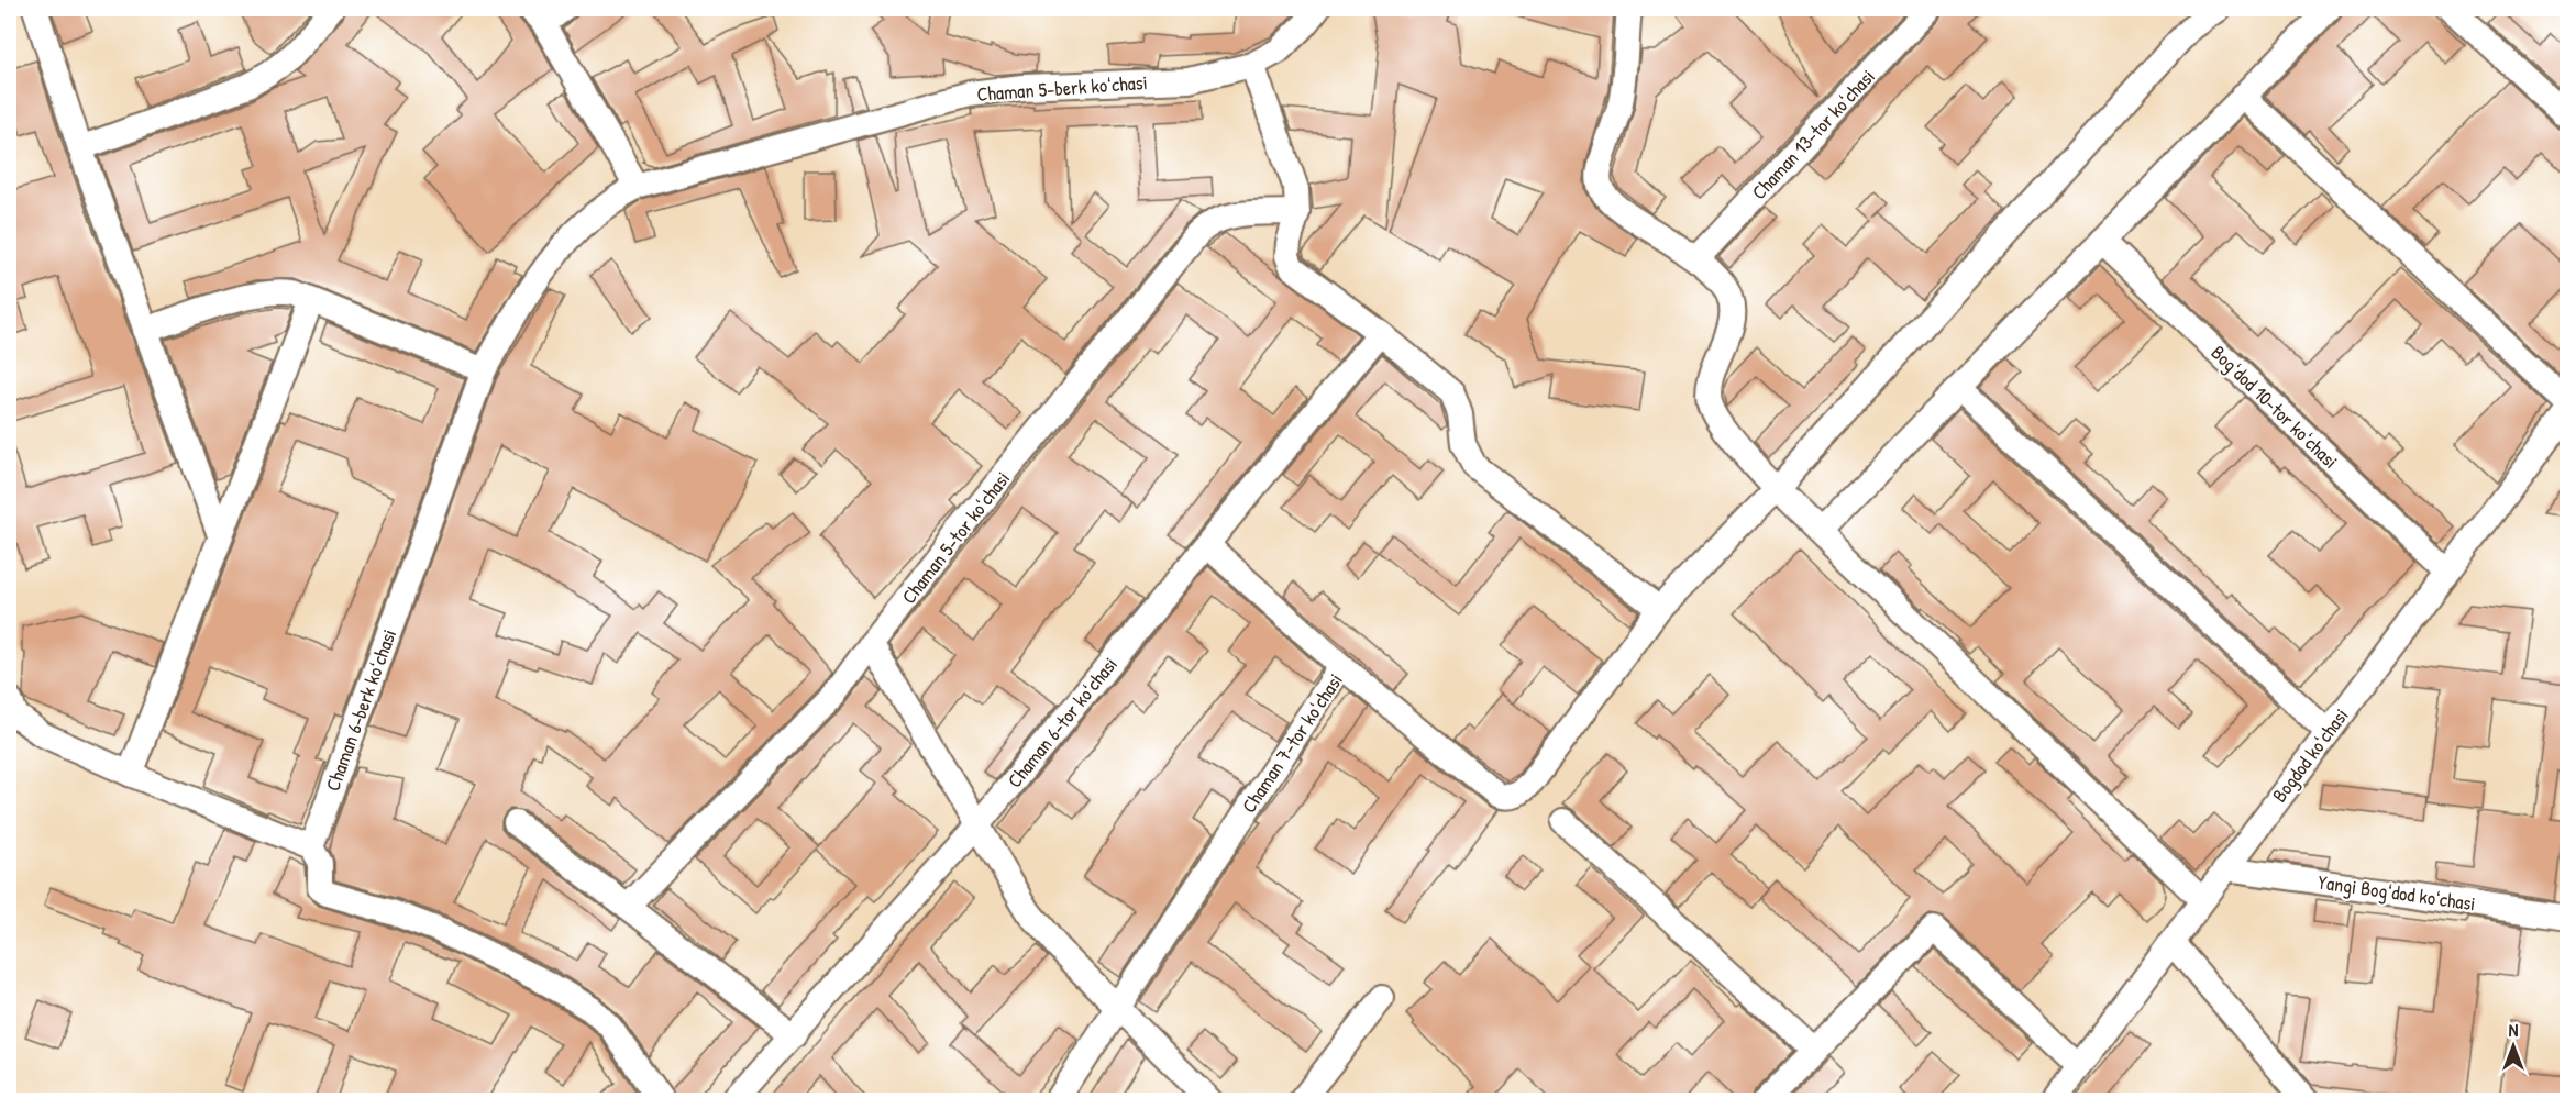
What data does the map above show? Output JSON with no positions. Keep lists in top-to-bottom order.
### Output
{
  "streets": {
    "street": [
      "Chaman 5-berk koʻchasi",
      "Chaman 13-tor koʻchasi",
      "Bogʻdod 10-tor koʻchasi",
      "Chaman 5-tor koʻchasi",
      "Chaman 6-berk koʻchasi",
      "Chaman 6-tor koʻchasi",
      "Chaman 7-tor koʻchasi",
      "Bogdod koʻchasi",
      "Yangi Bogʻdod koʻchasi"
    ]
  },
  "crossings": [
    ["Chaman 5-berk koʻchasi", "Chaman 6-berk koʻchasi"],
    ["Bogʻdod 10-tor koʻchasi", "Bogdod koʻchasi"],
    ["Bogdod koʻchasi", "Yangi Bogʻdod koʻchasi"]
  ],
  "north": "top"
}
